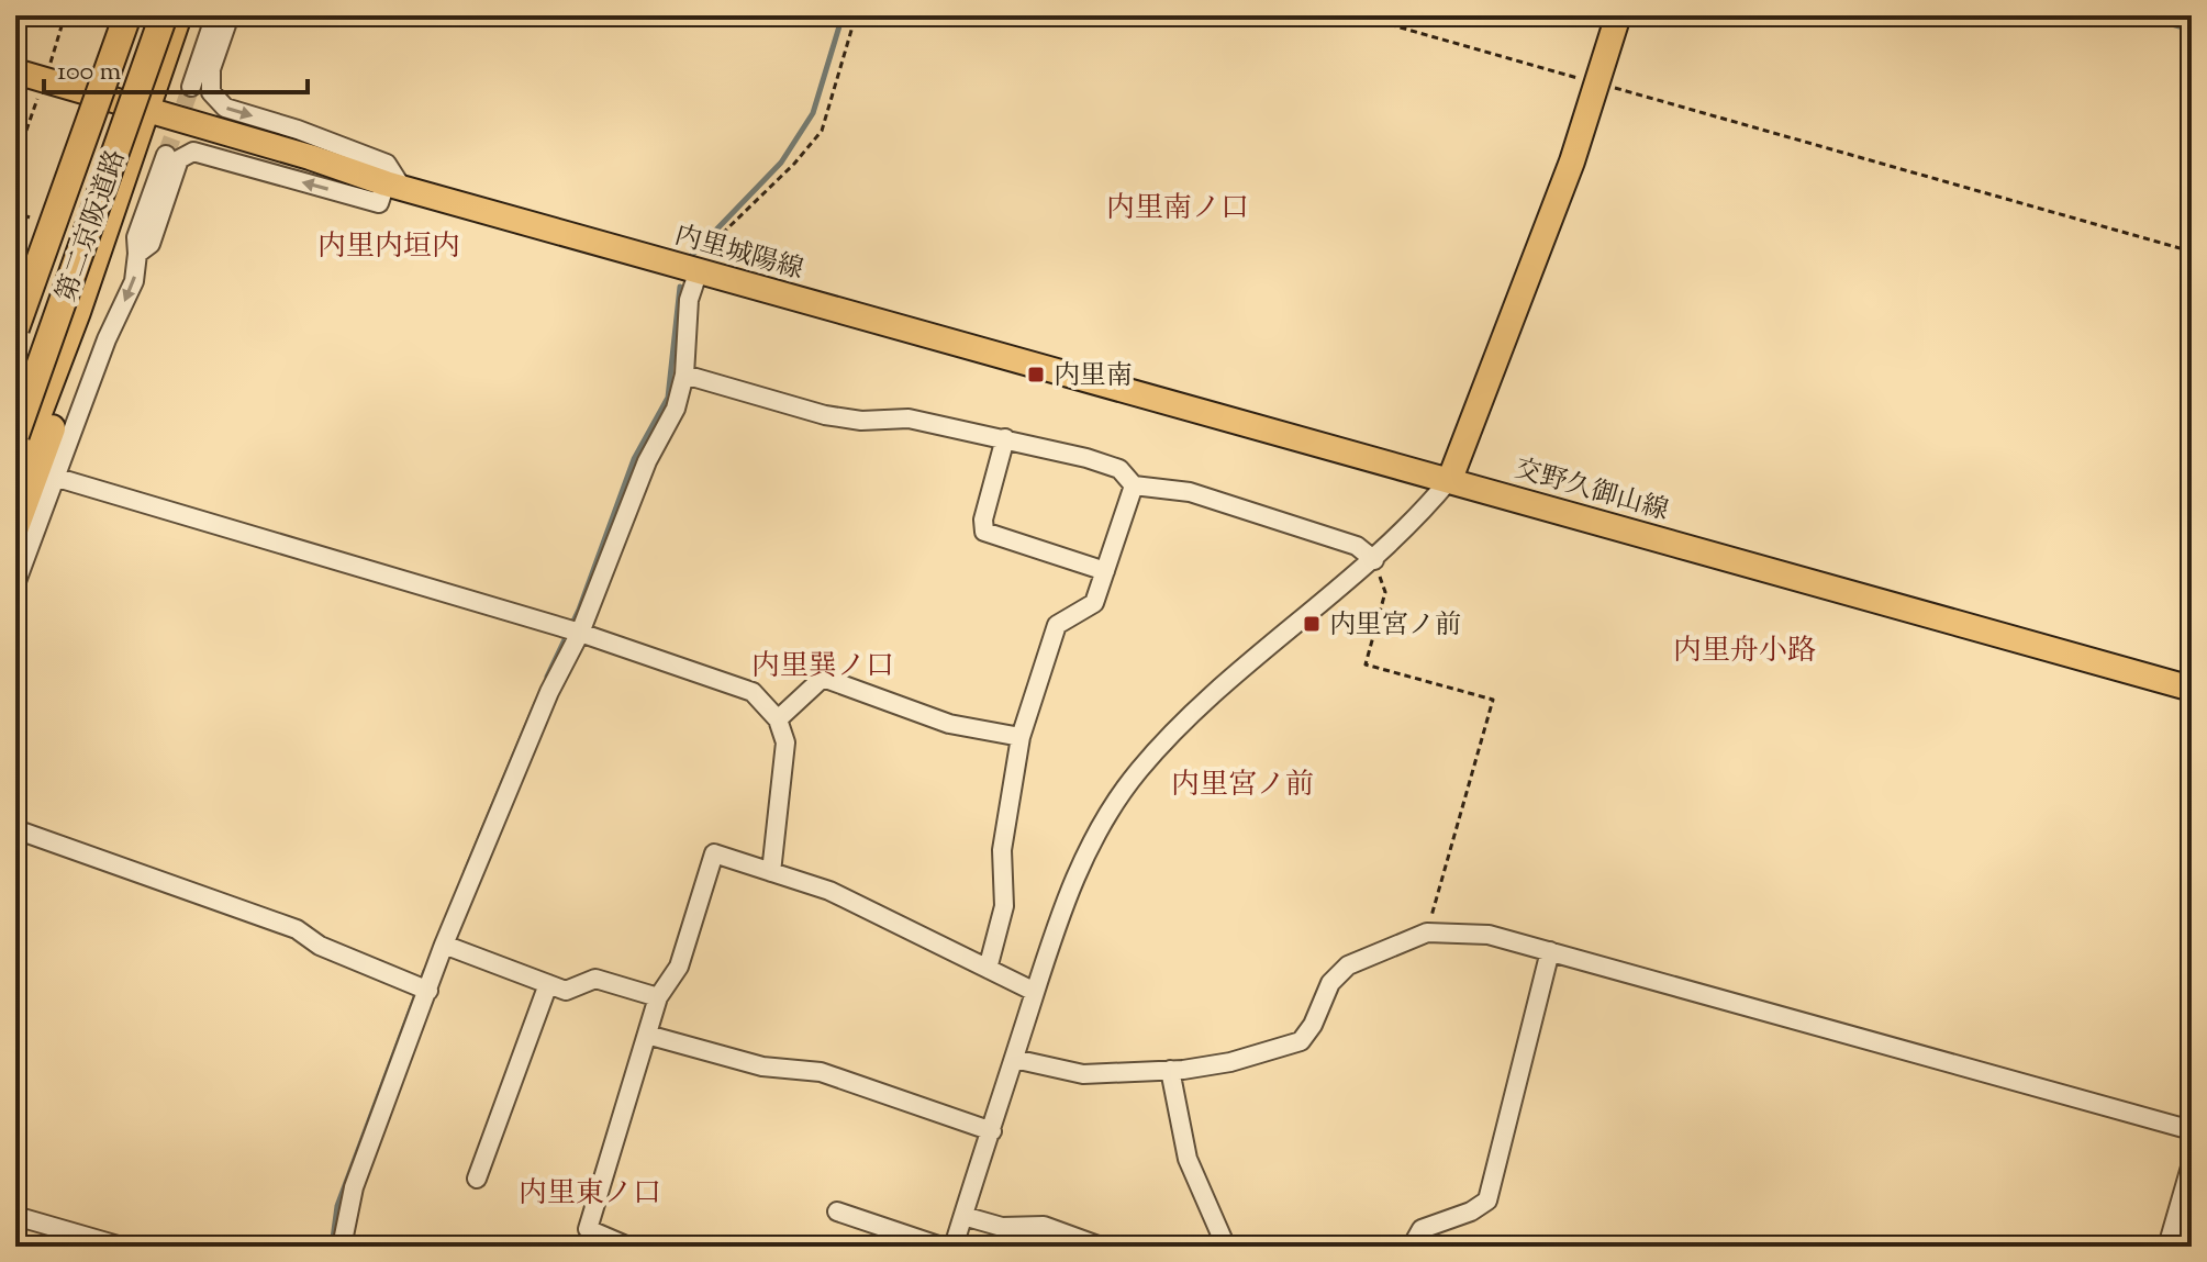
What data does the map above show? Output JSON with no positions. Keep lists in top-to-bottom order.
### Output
{
  "streets": {
    "highway": ["第二京阪道路"],
    "main road": ["内里城陽線", "交野久御山線"]
  },
  "crossings": [
    ["内里城陽線", "交野久御山線"]
  ],
  "districts": [
    "内里南ノ口",
    "内里内垣内",
    "内里舟小路",
    "内里巽ノ口",
    "内里宮ノ前",
    "内里東ノ口"
  ],
  "places": {
    "transit": ["内里南", "内里宮ノ前"]
  },
  "scale_bar": "100 m"
}
